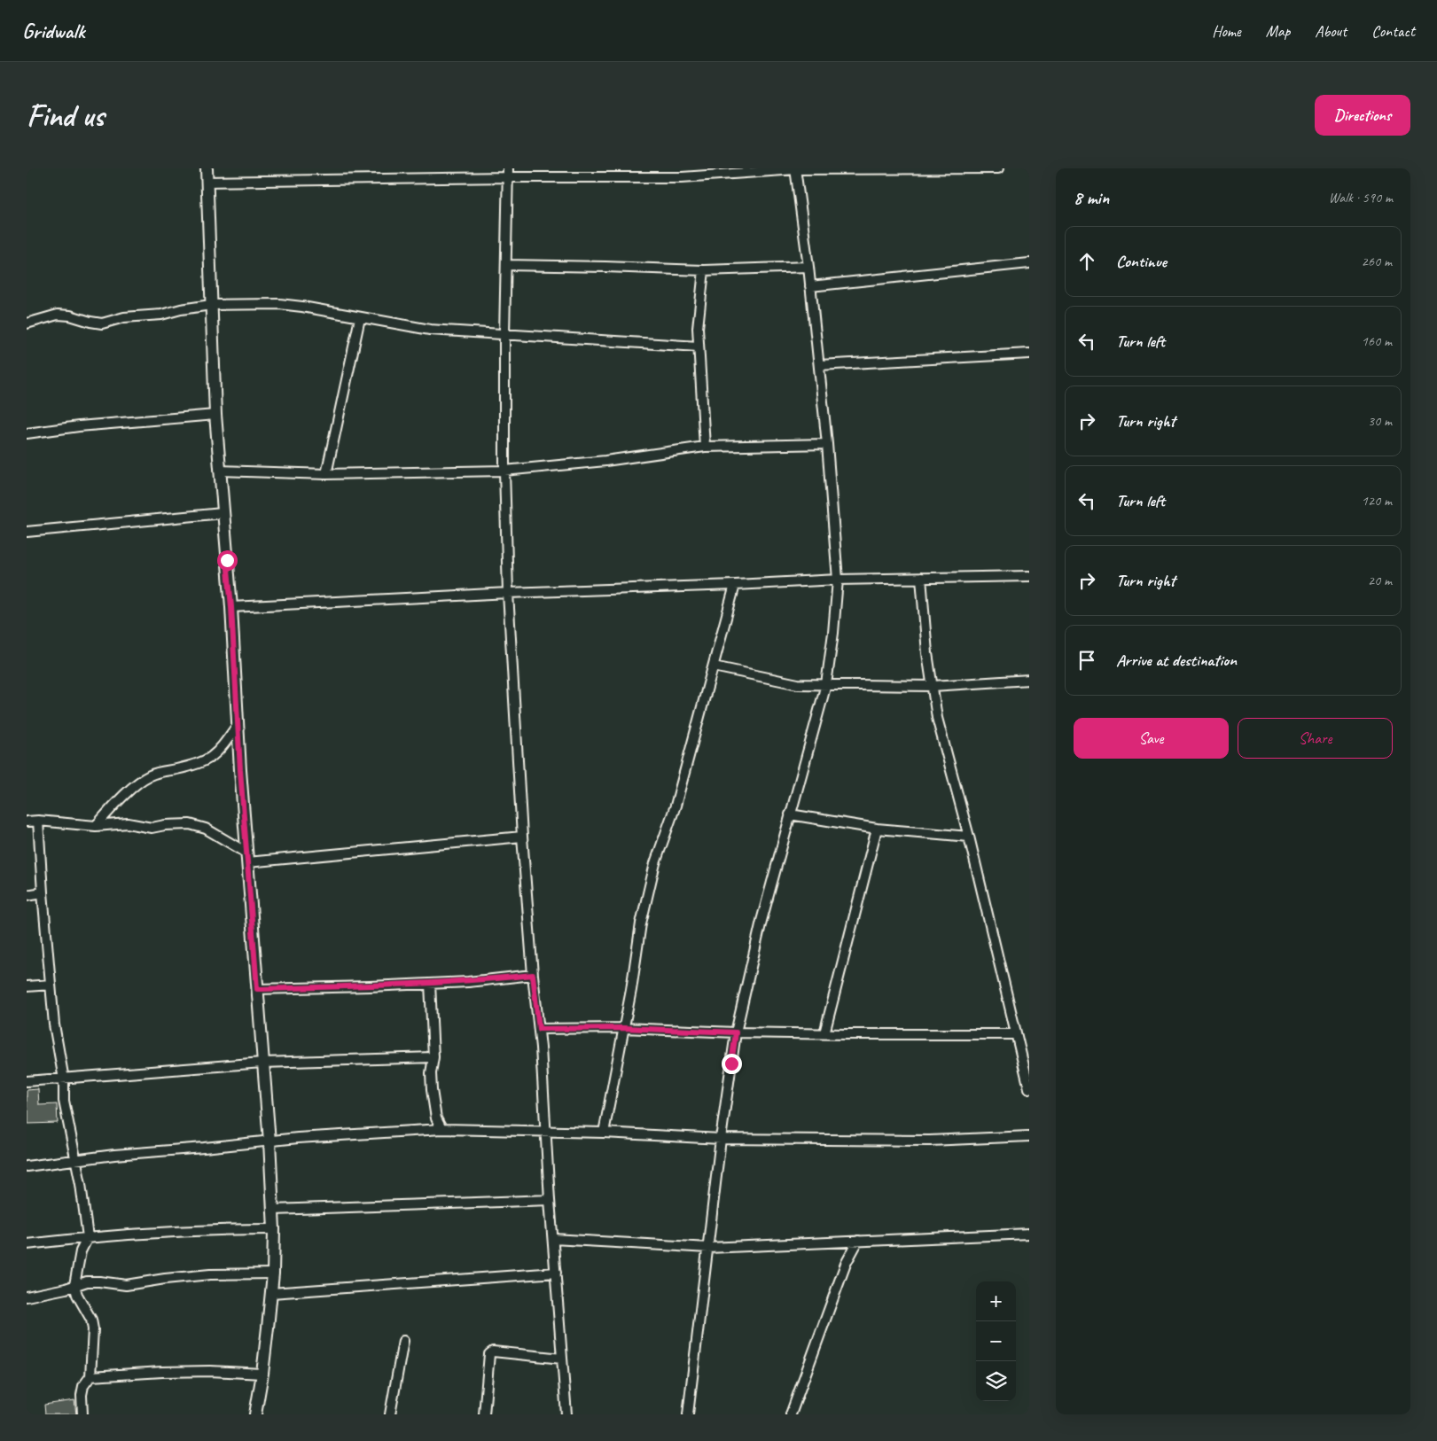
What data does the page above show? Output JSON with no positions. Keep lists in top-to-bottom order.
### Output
{
  "page": {
    "header": "Gridwalk",
    "nav": [
      "Home",
      "Map",
      "About",
      "Contact"
    ],
    "buttons": [
      "Directions",
      ["Save", "Share"]
    ],
    "title": "Find us",
    "heading": ["8 min", "Walk · 590 m"],
    "list": [
      ["Continue", "260 m"],
      ["Turn left", "160 m"],
      ["Turn right", "30 m"],
      ["Turn left", "120 m"],
      ["Turn right", "20 m"],
      "Arrive at destination"
    ],
    "map_buttons": ["+", "−"]
  }
}
